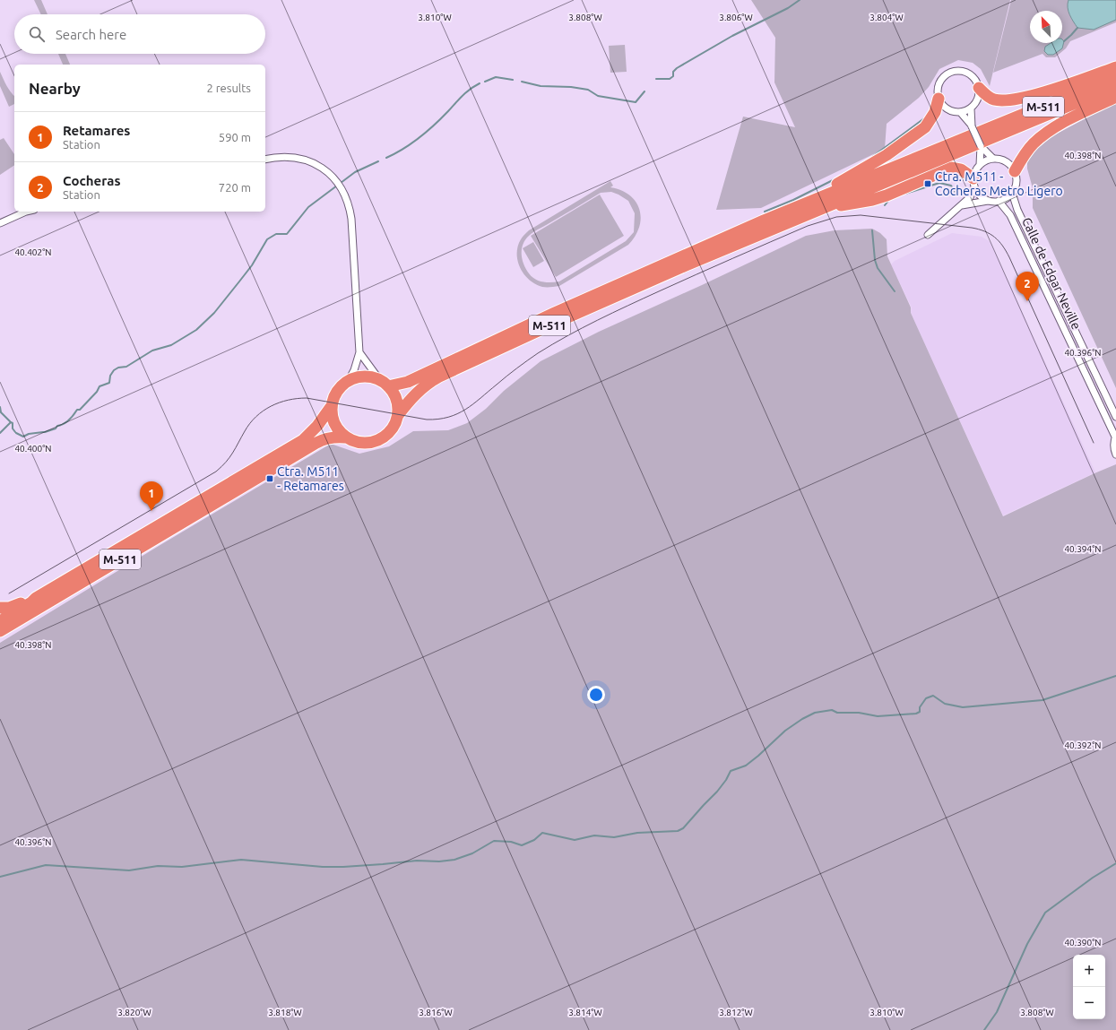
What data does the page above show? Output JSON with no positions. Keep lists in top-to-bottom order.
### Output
{
  "streets": {
    "highway": ["M-511"],
    "street": ["Calle de Edgar Neville"]
  },
  "places": {
    "transit": ["Ctra. M511 - Cocheras Metro Ligero", "Ctra. M511 - Retamares"]
  },
  "north": "top left",
  "page": {
    "search": "Search here",
    "heading": ["Nearby", "2 results"],
    "list": [
      {
        "mark": "1",
        "name": "Retamares",
        "note": "Station",
        "value": "590 m"
      },
      {
        "mark": "2",
        "name": "Cocheras",
        "note": "Station",
        "value": "720 m"
      }
    ],
    "pins": ["2", "1"],
    "map_buttons": ["+", "−"]
  },
  "coordinates": [
    "3.810°W",
    "3.808°W",
    "3.806°W",
    "3.804°W",
    "40.398°N",
    "40.402°N",
    "40.396°N",
    "40.400°N",
    "40.394°N",
    "40.392°N",
    "40.390°N",
    "3.820°W",
    "3.818°W",
    "3.816°W",
    "3.814°W",
    "3.812°W"
  ]
}
